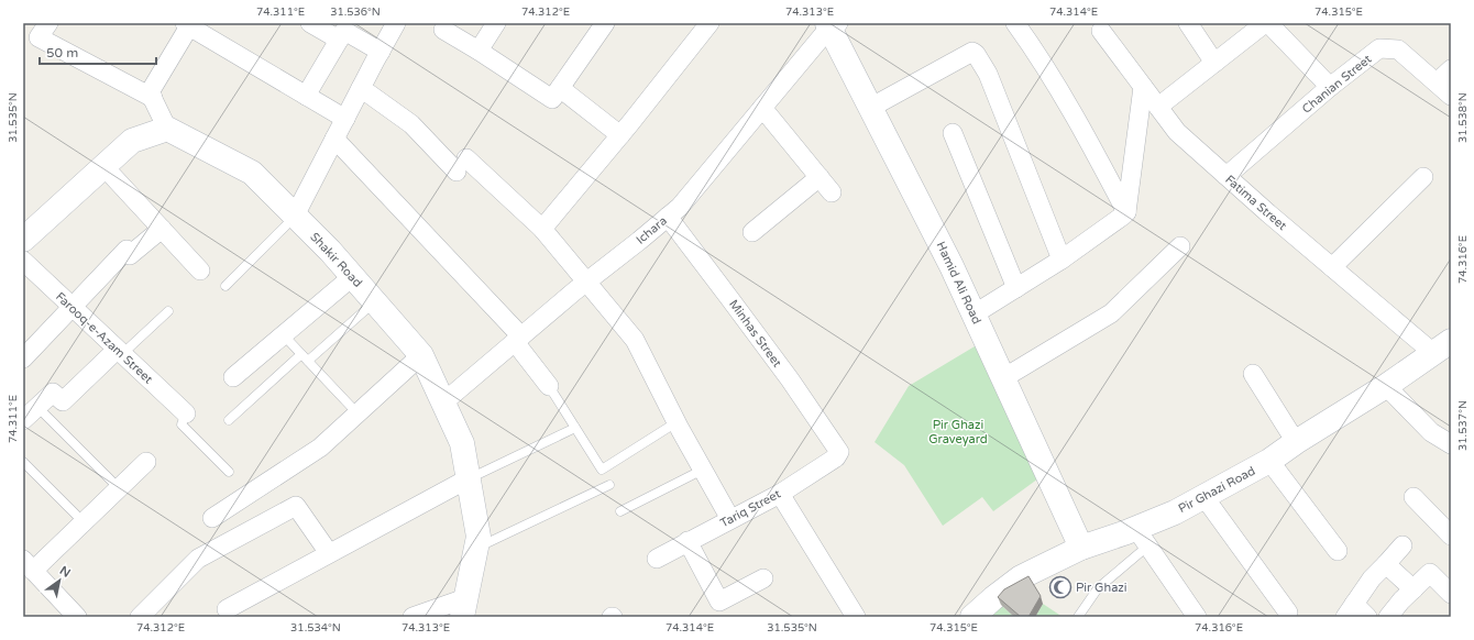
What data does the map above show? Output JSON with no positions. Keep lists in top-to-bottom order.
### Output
{
  "streets": {
    "street": [
      "Chanian Street",
      "Fatima Street",
      "Ichara",
      "Shakir Road",
      "Hamid Ali Road",
      "Minhas Street",
      "Farooq-e-Azam Street",
      "Pir Ghazi Road",
      "Tariq Street"
    ]
  },
  "crossings": [
    ["Chanian Street", "Fatima Street"],
    ["Fatima Street", "Pir Ghazi Road"],
    ["Ichara", "Shakir Road"],
    ["Ichara", "Hamid Ali Road"],
    ["Ichara", "Minhas Street"],
    ["Hamid Ali Road", "Pir Ghazi Road"],
    ["Minhas Street", "Tariq Street"]
  ],
  "parks": ["Pir Ghazi Graveyard"],
  "places": {
    "mosque": ["Pir Ghazi"]
  },
  "scale_bar": "50 m",
  "north": "top right",
  "coordinates": [
    "74.311°E",
    "31.536°N",
    "74.312°E",
    "74.313°E",
    "74.314°E",
    "74.315°E",
    "31.538°N",
    "31.535°N",
    "74.316°E",
    "31.537°N",
    "31.534°N"
  ]
}
